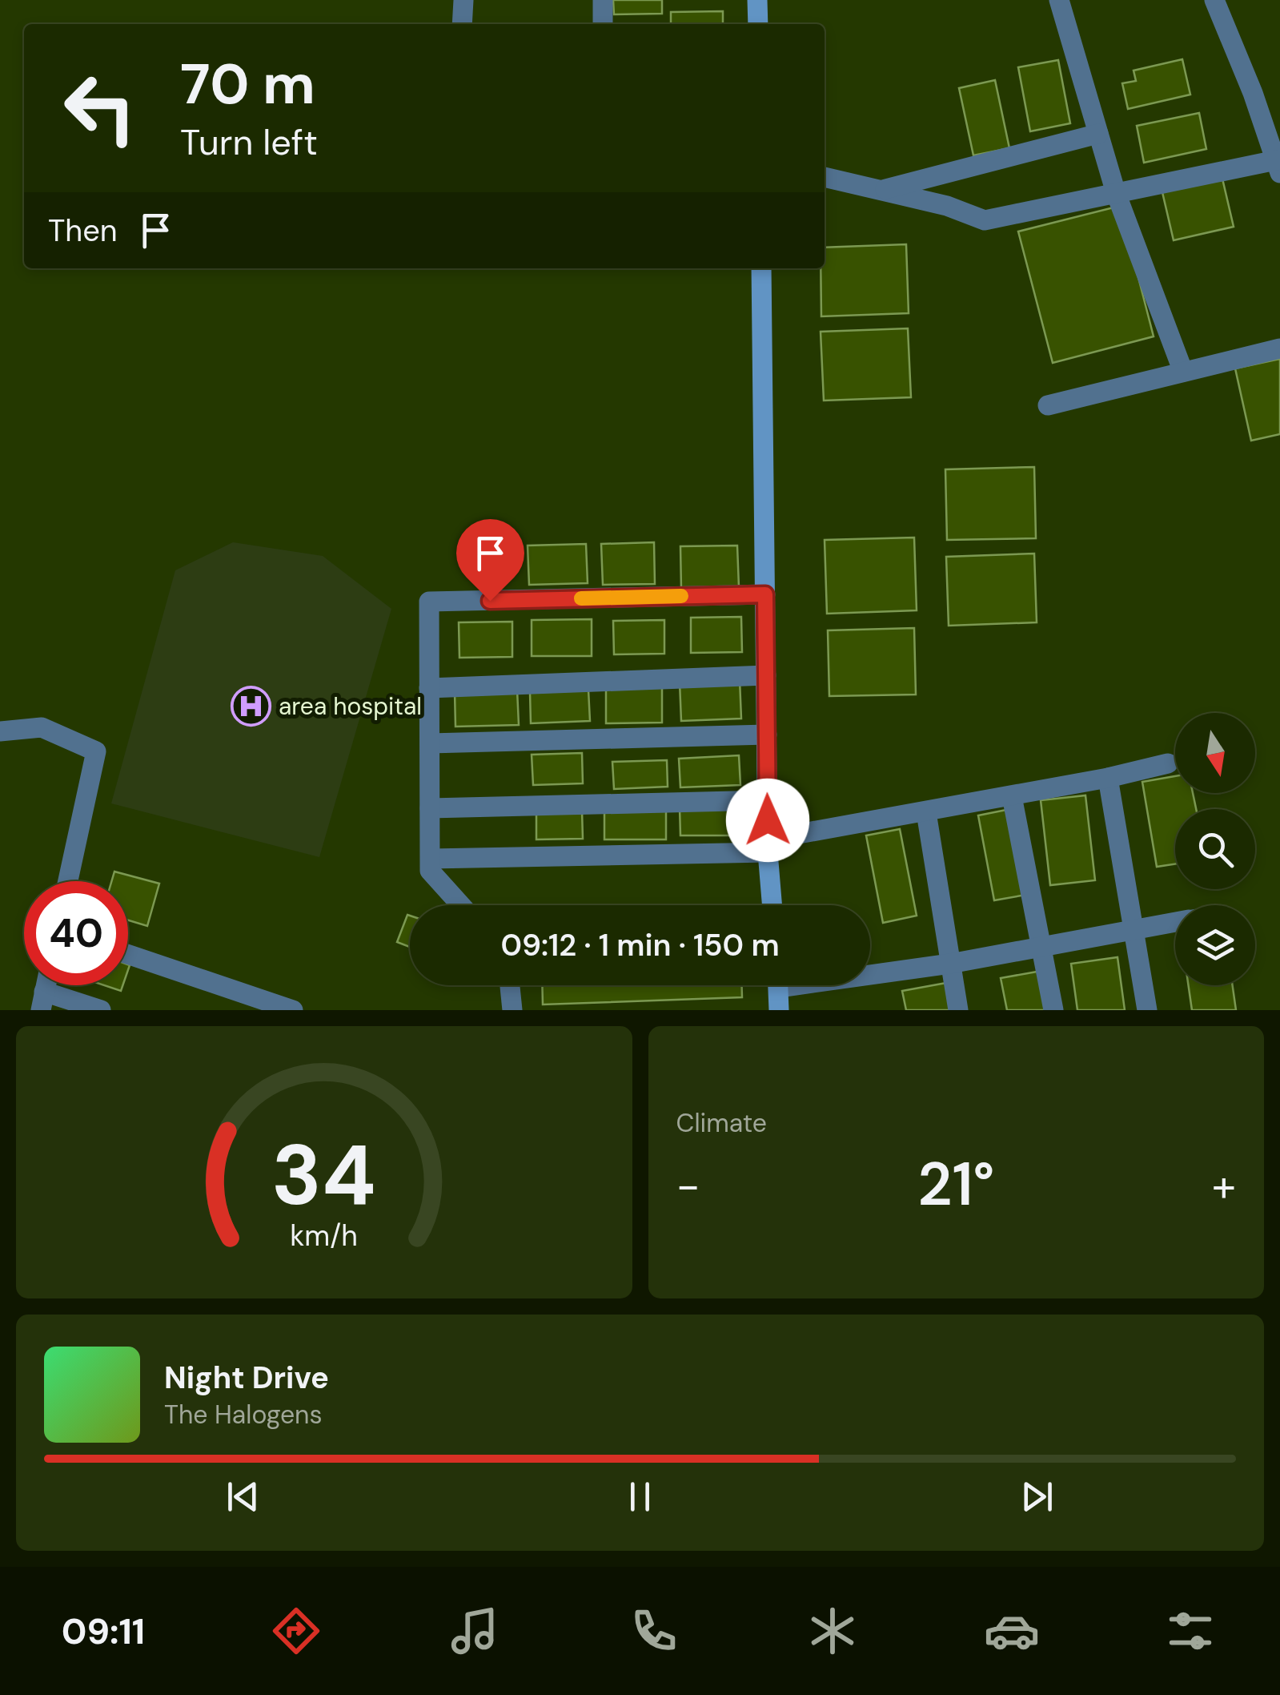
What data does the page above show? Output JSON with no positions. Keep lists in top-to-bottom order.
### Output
{
  "places": {
    "hospital": ["area hospital"]
  },
  "north": "bottom",
  "page": {
    "turn": ["70 m", "Turn left"],
    "then": "Then",
    "limit": "40",
    "trip": "09:12 · 1 min · 150 m",
    "tile": "Climate",
    "heat": ["−", "21°", "+"],
    "song": ["Night Drive", "The Halogens"],
    "tabs": "09:11",
    "gauge": ["34", "km/h"]
  }
}
